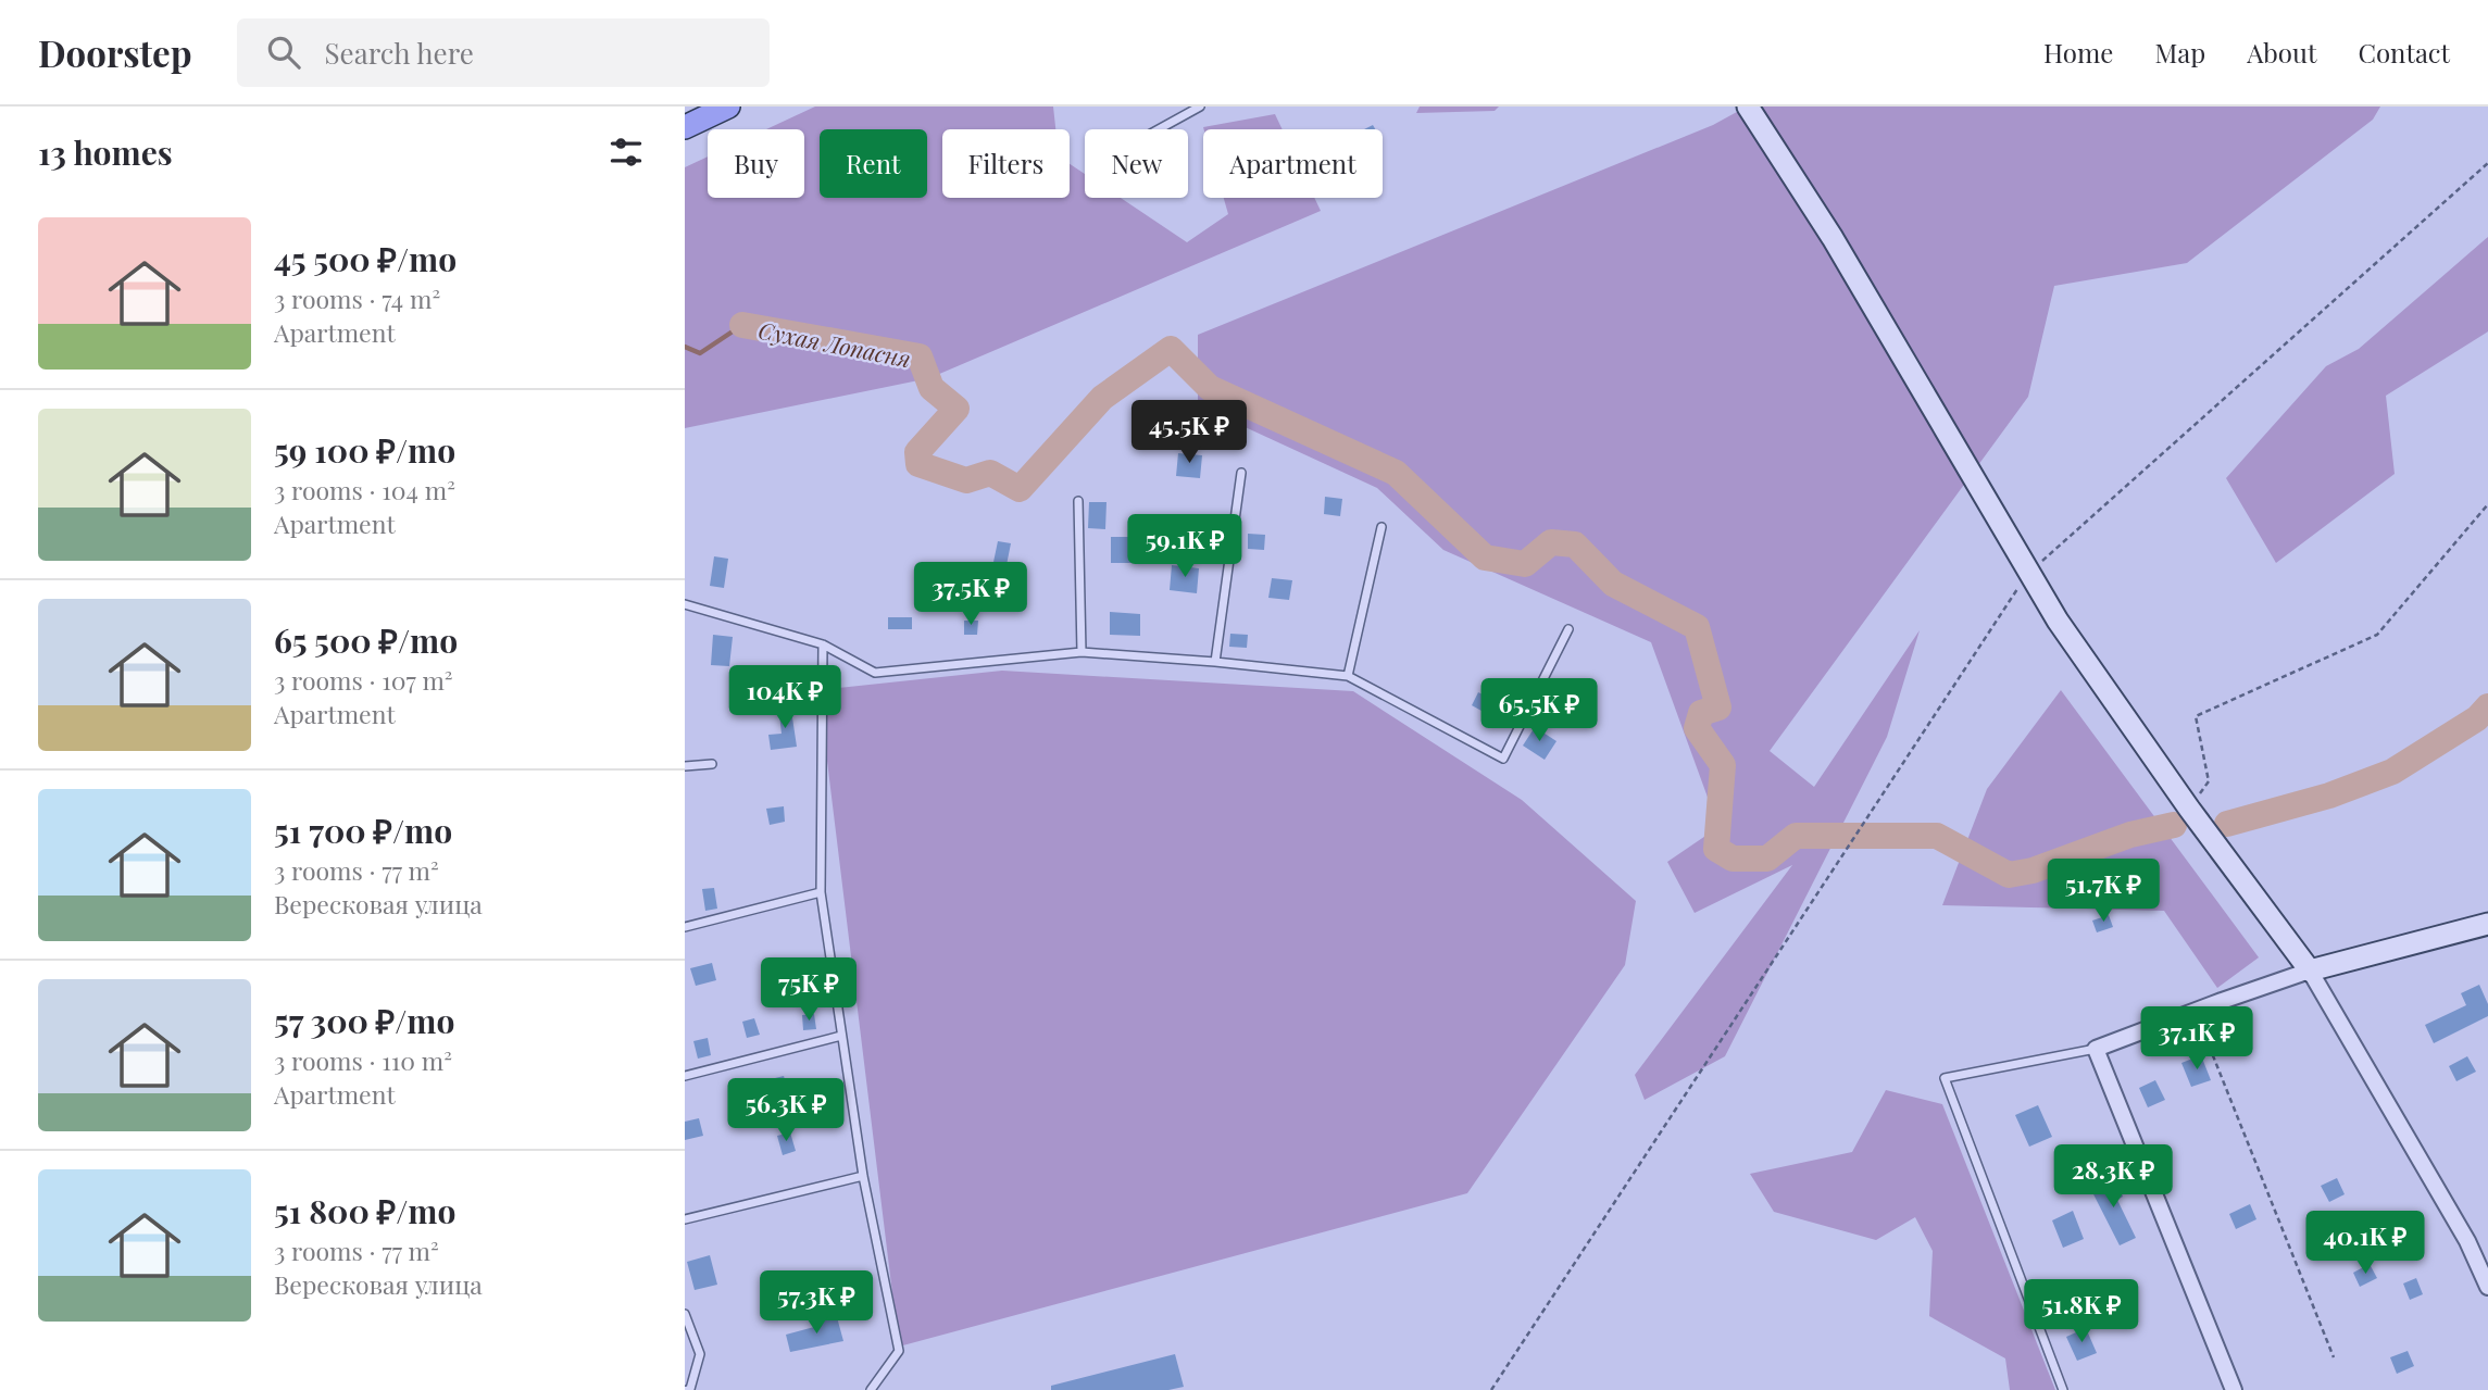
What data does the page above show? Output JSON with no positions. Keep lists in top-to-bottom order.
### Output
{
  "water": ["Сухая Лопасня"],
  "page": {
    "header": "Doorstep",
    "search": "Search here",
    "nav": [
      "Home",
      "Map",
      "About",
      "Contact"
    ],
    "heading": "13 homes",
    "chip": [
      "Buy",
      "Rent",
      "Filters",
      "New",
      "Apartment"
    ],
    "list": [
      {
        "name": "45 500 ₽/mo",
        "note": "3 rooms · 74 m² · Apartment"
      },
      {
        "name": "59 100 ₽/mo",
        "note": "3 rooms · 104 m² · Apartment"
      },
      {
        "name": "65 500 ₽/mo",
        "note": "3 rooms · 107 m² · Apartment"
      },
      {
        "name": "51 700 ₽/mo",
        "note": "3 rooms · 77 m² · Вересковая улица"
      },
      {
        "name": "57 300 ₽/mo",
        "note": "3 rooms · 110 m² · Apartment"
      },
      {
        "name": "51 800 ₽/mo",
        "note": "3 rooms · 77 m² · Вересковая улица"
      }
    ],
    "price": [
      "45.5K ₽",
      "59.1K ₽",
      "37.5K ₽",
      "104K ₽",
      "65.5K ₽",
      "51.7K ₽",
      "75K ₽",
      "37.1K ₽",
      "56.3K ₽",
      "28.3K ₽",
      "40.1K ₽",
      "57.3K ₽",
      "51.8K ₽"
    ]
  }
}
